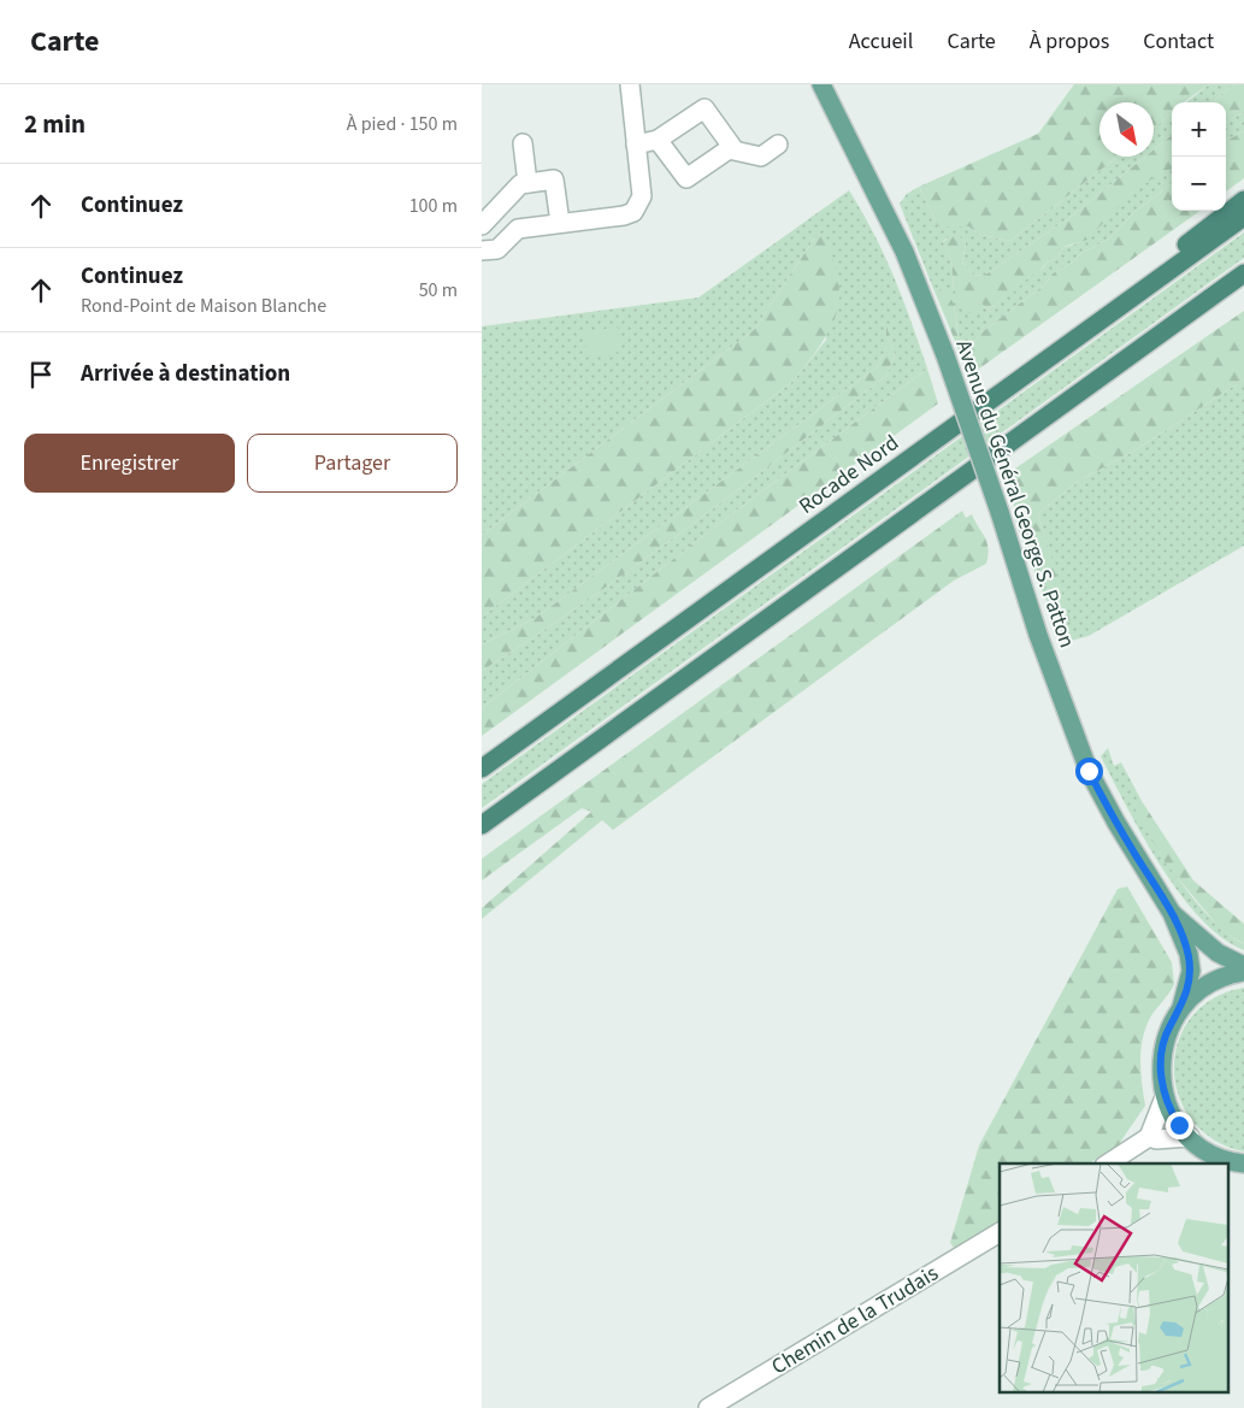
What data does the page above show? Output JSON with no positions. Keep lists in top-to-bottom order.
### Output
{
  "streets": {
    "highway": ["Rocade Nord"],
    "main road": ["Avenue du Général George S. Patton"],
    "street": ["Chemin de la Trudais"]
  },
  "north": "bottom right",
  "page": {
    "header": "Carte",
    "nav": [
      "Accueil",
      "Carte",
      "À propos",
      "Contact"
    ],
    "heading": ["2 min", "À pied · 150 m"],
    "map_buttons": ["+", "−"],
    "list": [
      ["Continuez", "100 m"],
      ["Continuez", "Rond-Point de Maison Blanche", "50 m"],
      "Arrivée à destination"
    ],
    "buttons": ["Enregistrer", "Partager"]
  }
}
